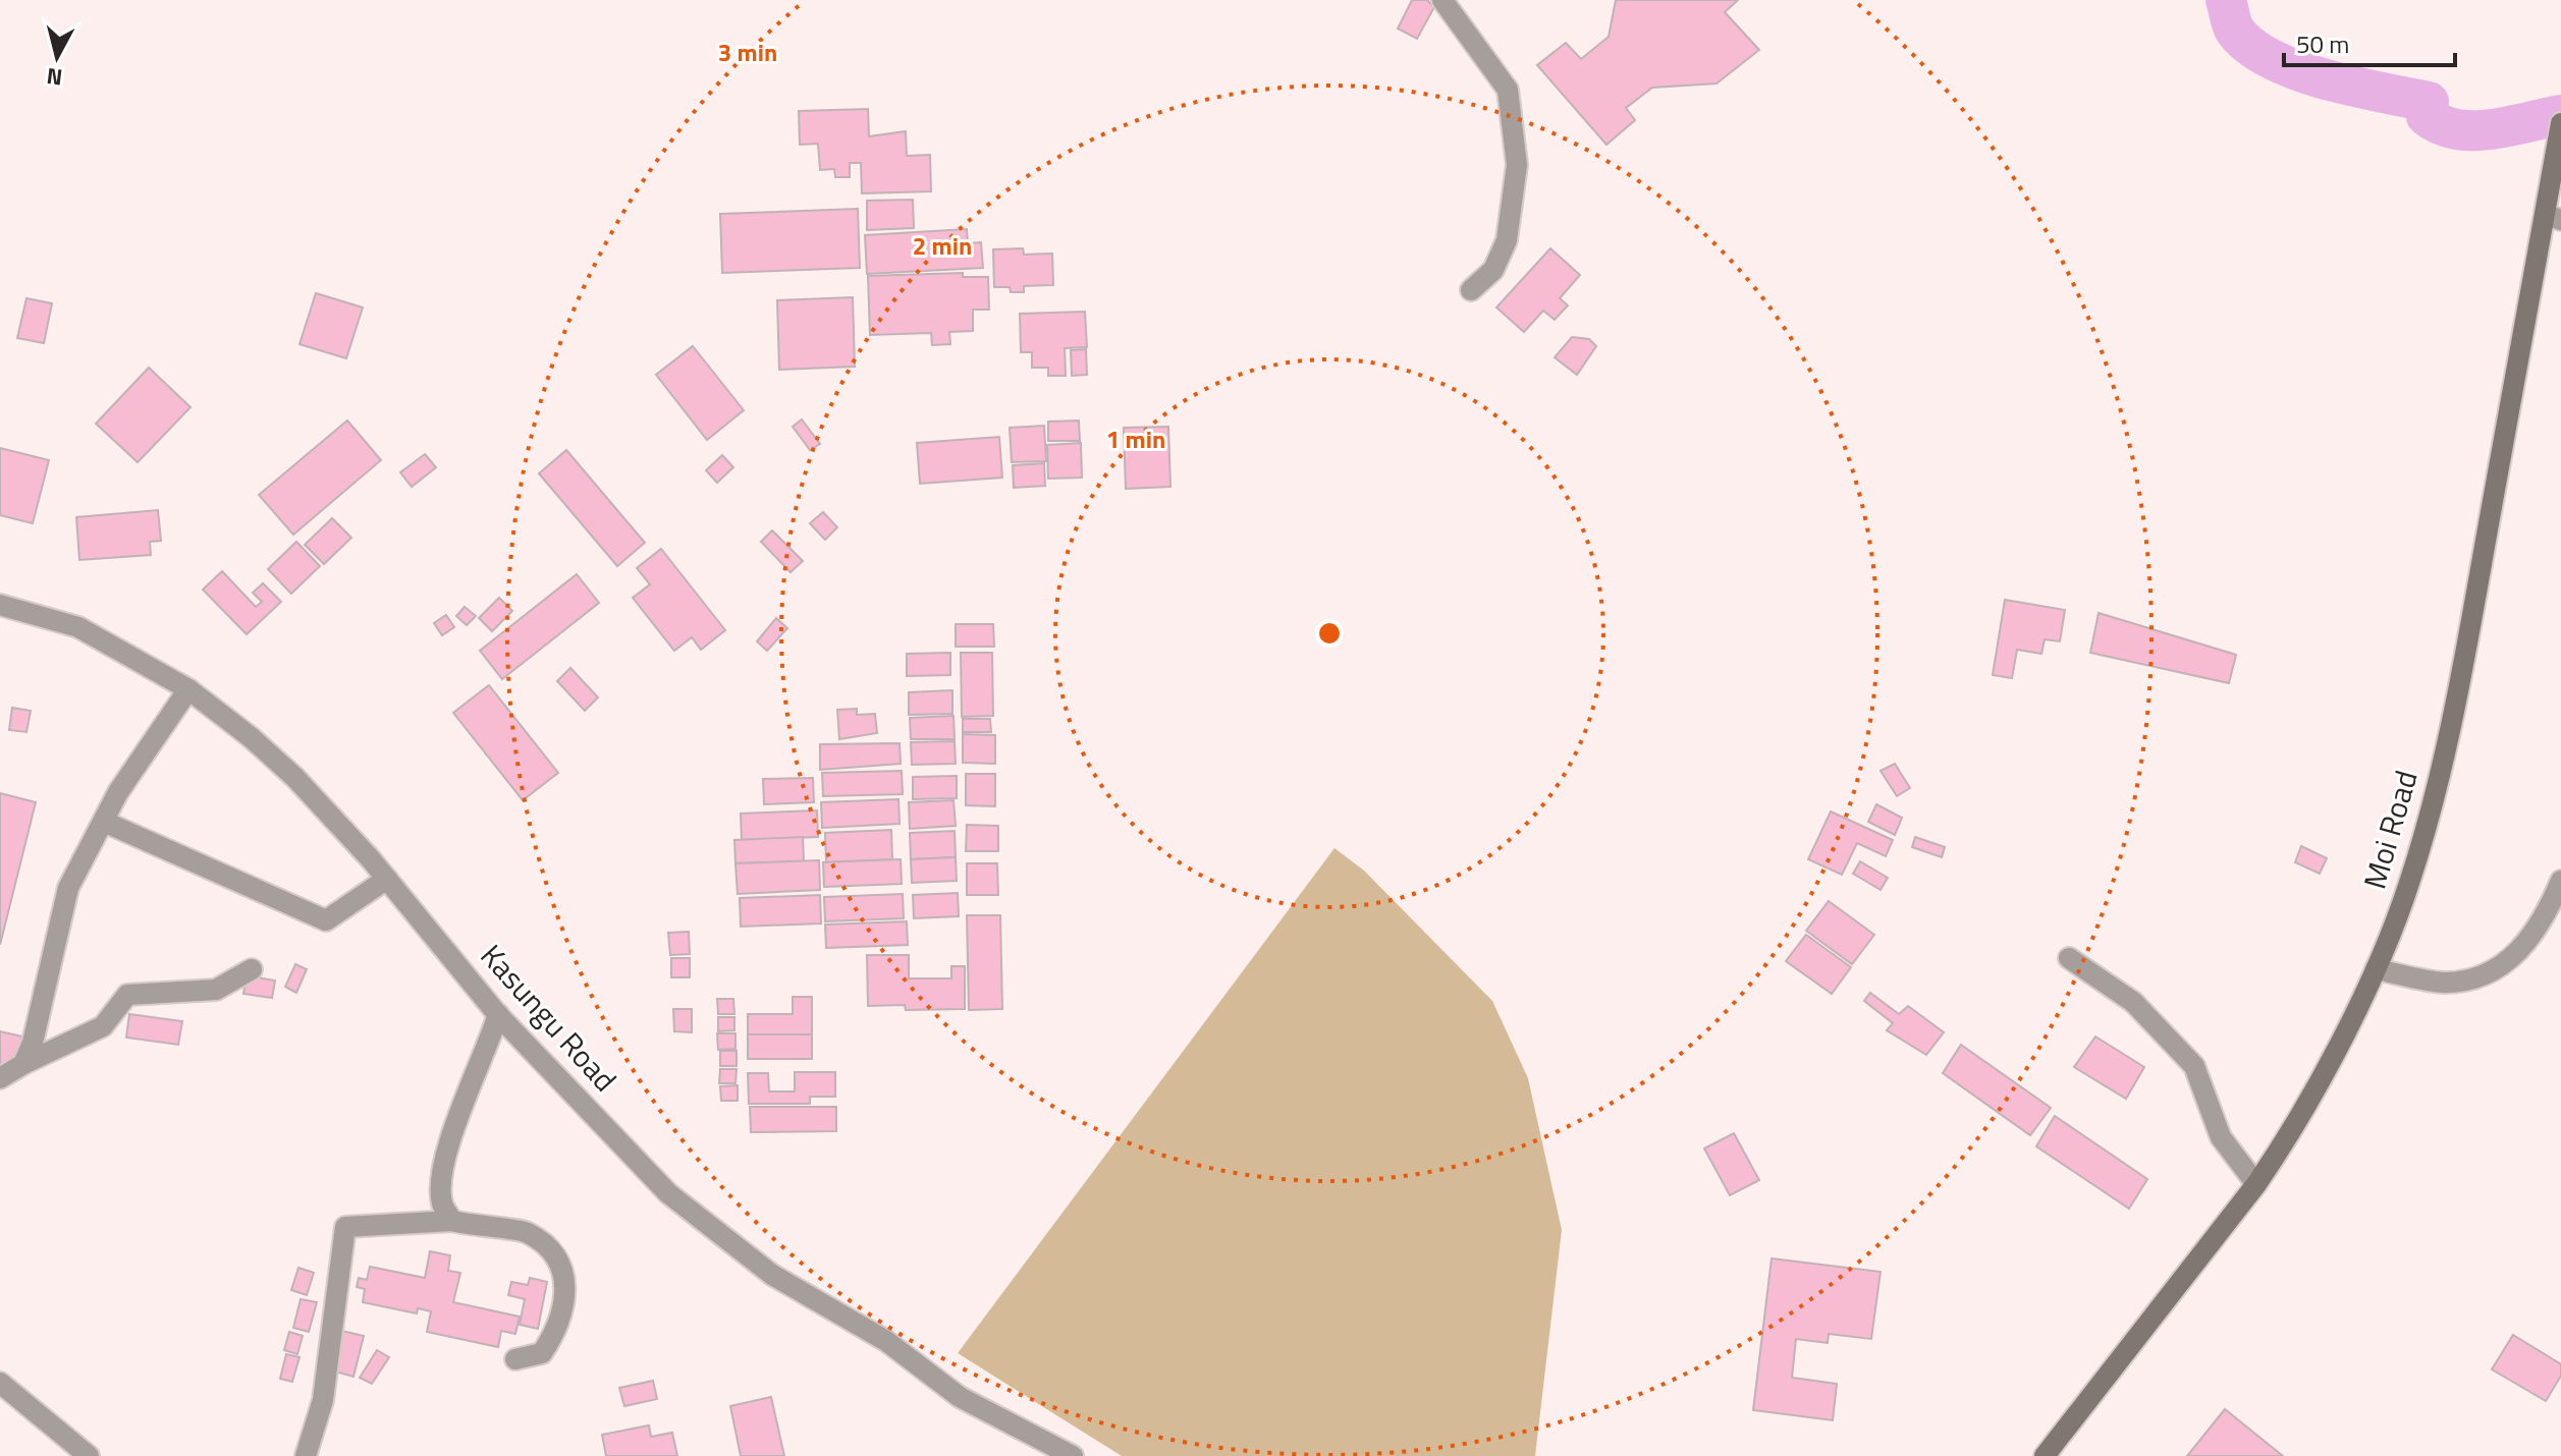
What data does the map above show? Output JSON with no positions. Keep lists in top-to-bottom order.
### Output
{
  "streets": {
    "main road": ["Moi Road"],
    "street": ["Kasungu Road"]
  },
  "scale_bar": "50 m",
  "north": "bottom",
  "rings": ["3 min", "2 min", "1 min"]
}
